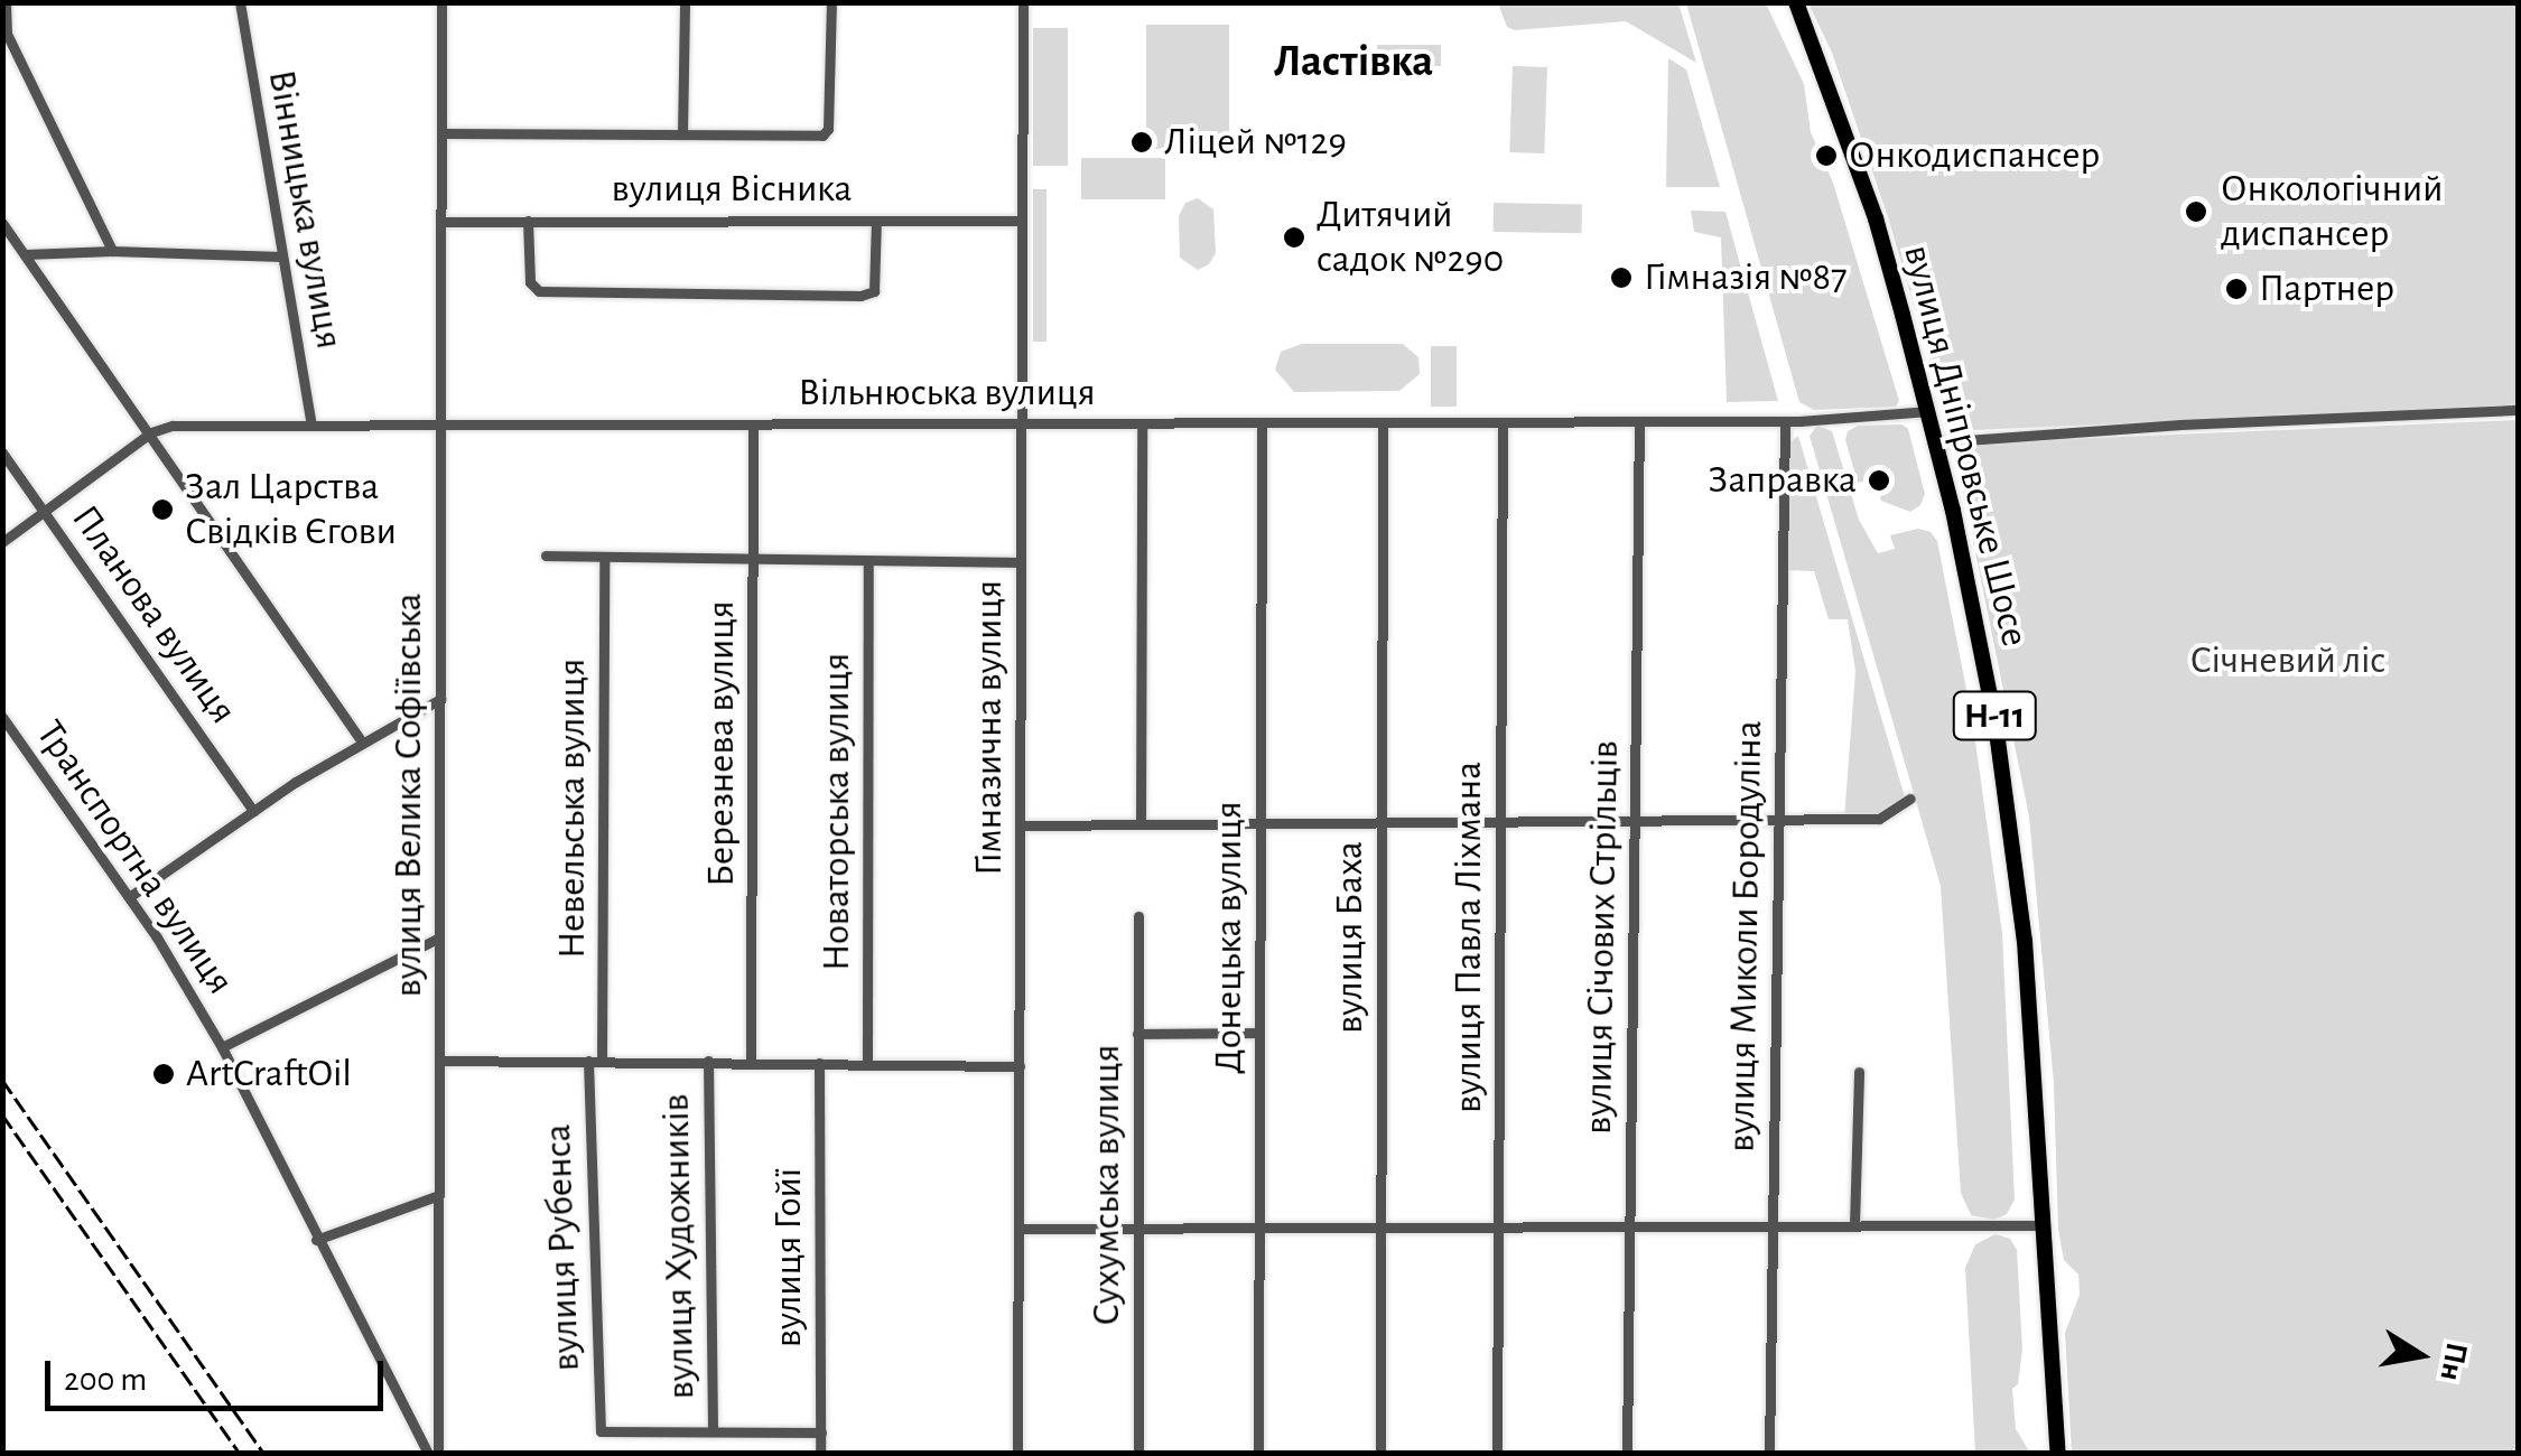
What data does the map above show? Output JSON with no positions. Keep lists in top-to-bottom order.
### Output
{
  "streets": {
    "main road": ["вулиця Дніпровське Шосе", "Н-11"],
    "street": [
      "вулиця Вісника",
      "Вінницька вулиця",
      "Вільнюська вулиця",
      "Планова вулиця",
      "Гімназична вулиця",
      "Березнева вулиця",
      "вулиця Велика Софіївська",
      "Невельська вулиця",
      "Новаторська вулиця",
      "Транспортна вулиця",
      "вулиця Миколи Бородуліна",
      "Донецька вулиця",
      "вулиця Баха",
      "вулиця Павла Ліхмана",
      "вулиця Січових Стрільців",
      "Сухумська вулиця",
      "вулиця Художників",
      "вулиця Рубенса",
      "вулиця Гойї"
    ]
  },
  "crossings": [
    ["вулиця Вісника", "Гімназична вулиця"],
    ["вулиця Вісника", "вулиця Велика Софіївська"],
    ["Вінницька вулиця", "Вільнюська вулиця"],
    ["Вільнюська вулиця", "вулиця Дніпровське Шосе"],
    ["Вільнюська вулиця", "Планова вулиця"],
    ["Вільнюська вулиця", "Гімназична вулиця"],
    ["Вільнюська вулиця", "Березнева вулиця"],
    ["Вільнюська вулиця", "вулиця Велика Софіївська"],
    ["Вільнюська вулиця", "вулиця Миколи Бородуліна"],
    ["Вільнюська вулиця", "Донецька вулиця"],
    ["Вільнюська вулиця", "вулиця Баха"],
    ["Вільнюська вулиця", "вулиця Павла Ліхмана"],
    ["Вільнюська вулиця", "вулиця Січових Стрільців"],
    ["вулиця Художників", "вулиця Рубенса"]
  ],
  "districts": ["Ластівка"],
  "parks": ["Січневий ліс"],
  "places": [
    "Ліцей №129",
    "Онкодиспансер",
    "Онкологічний диспансер",
    "Дитячий садок №290",
    "Гімназія №87",
    "Партнер",
    "Заправка",
    "Зал Царства Свідків Єгови",
    "ArtCraftOil"
  ],
  "scale_bar": "200 m",
  "north": "right"
}
